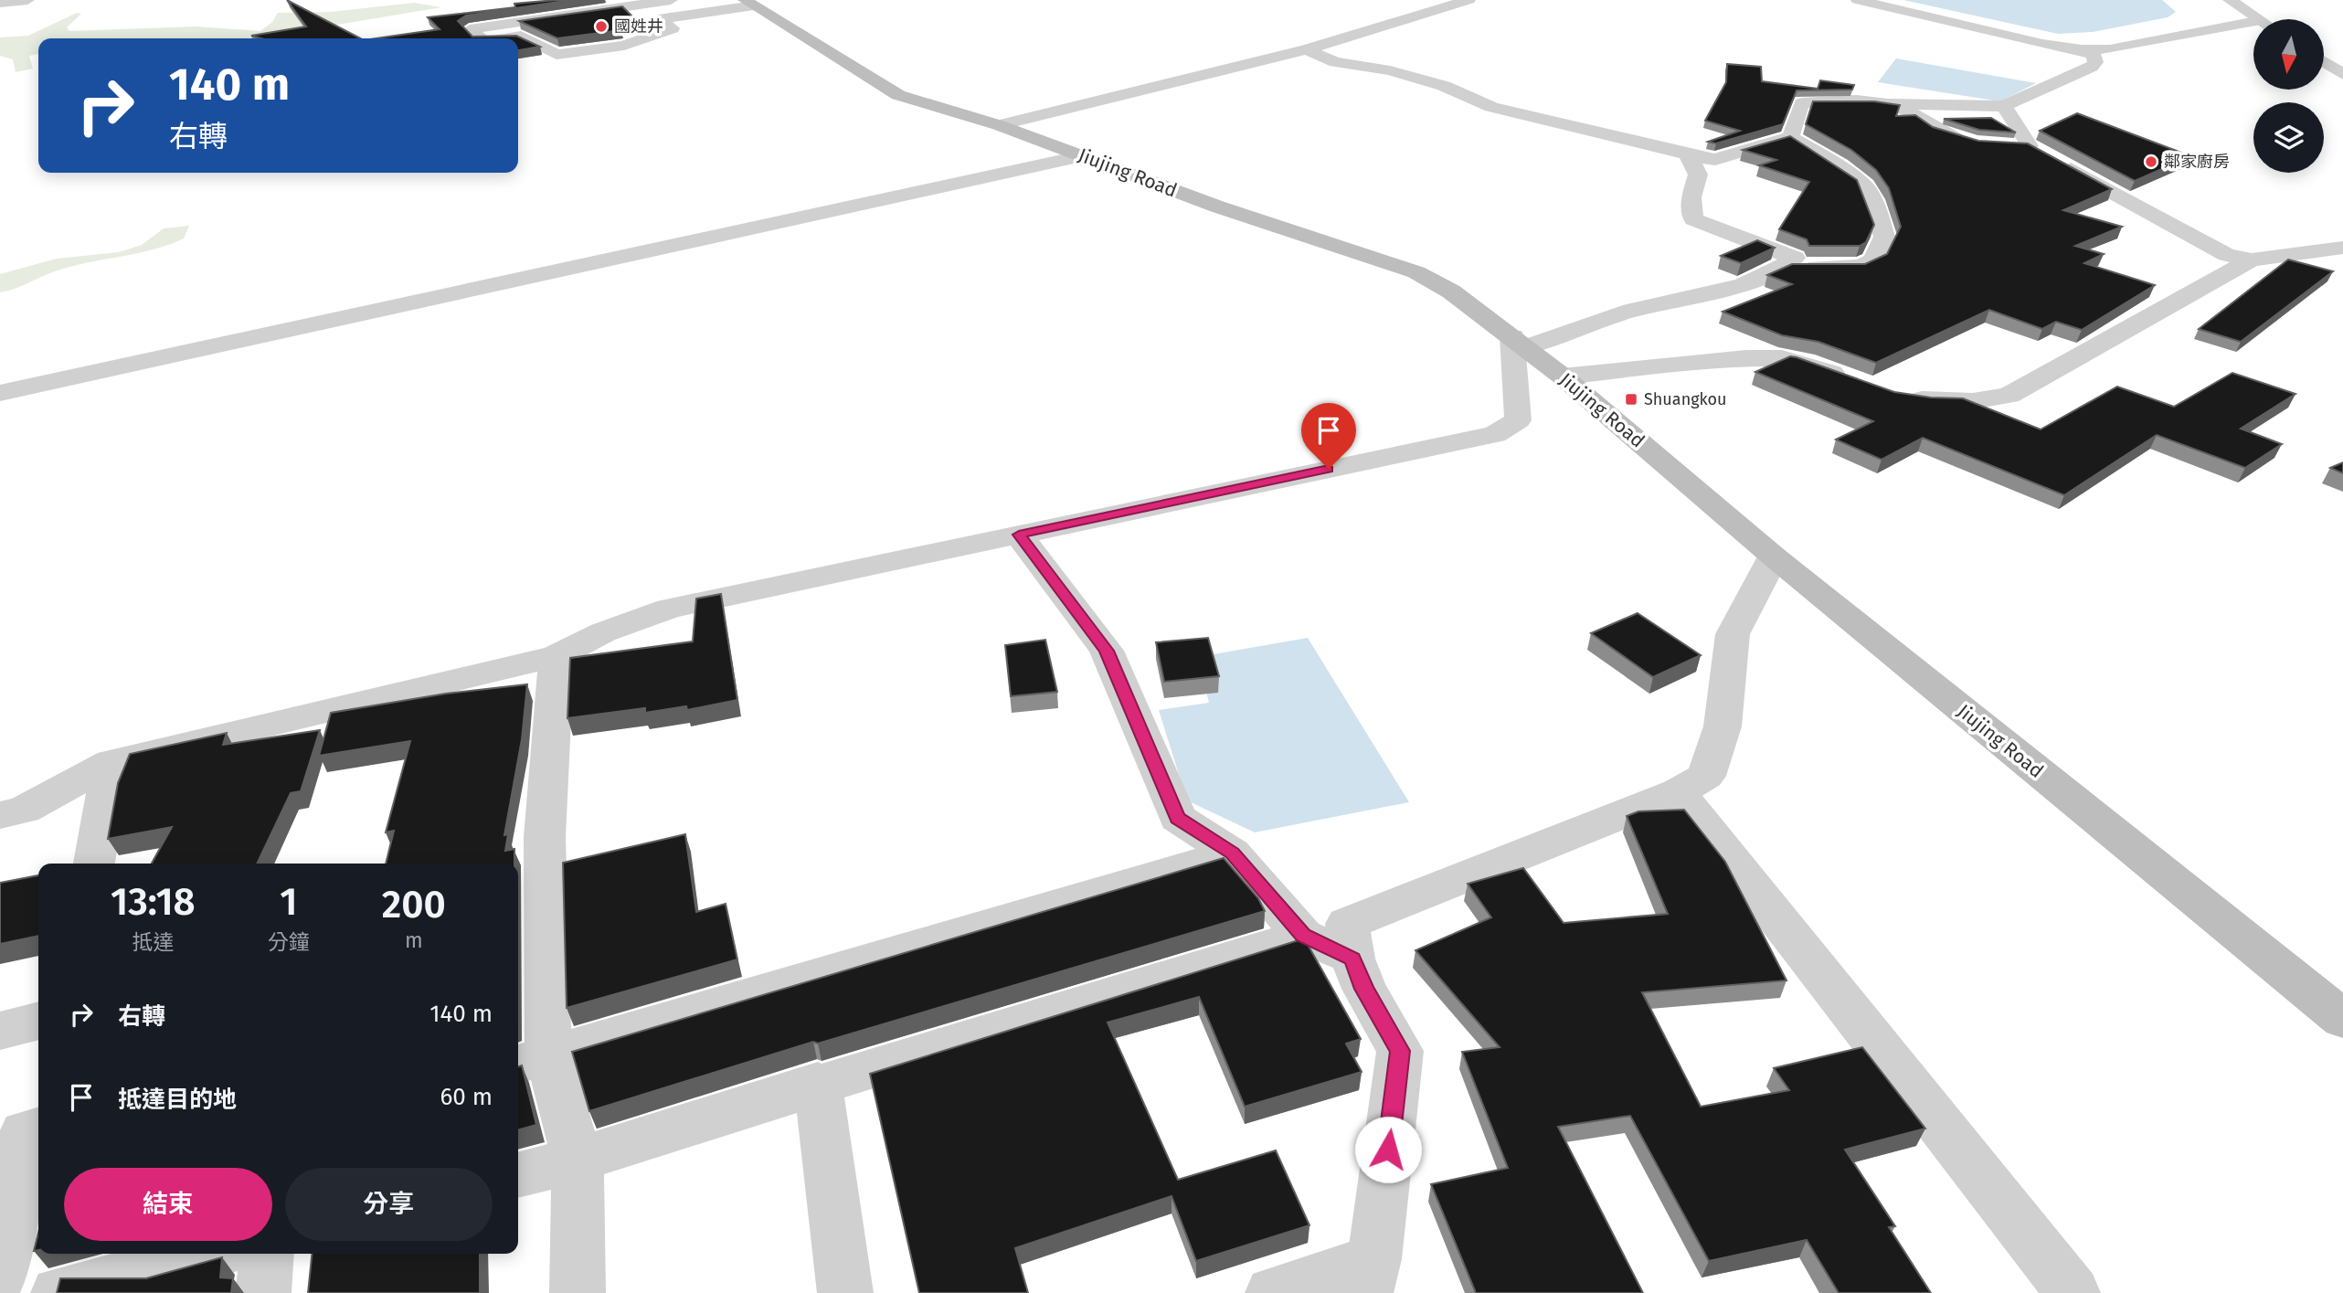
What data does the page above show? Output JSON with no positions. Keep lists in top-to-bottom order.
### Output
{
  "streets": {
    "main road": ["Jiujing Road"]
  },
  "places": {
    "other": ["國姓井", "鄰家廚房"],
    "transit": ["Shuangkou"]
  },
  "north": "bottom",
  "page": {
    "turn": ["140 m", "右轉"],
    "eta": [
      "13:18",
      "抵達",
      "1",
      "分鐘",
      "200",
      "m"
    ],
    "list": [
      {
        "name": "右轉",
        "value": "140 m"
      },
      {
        "name": "抵達目的地",
        "value": "60 m"
      }
    ],
    "buttons": ["結束", "分享"]
  }
}
